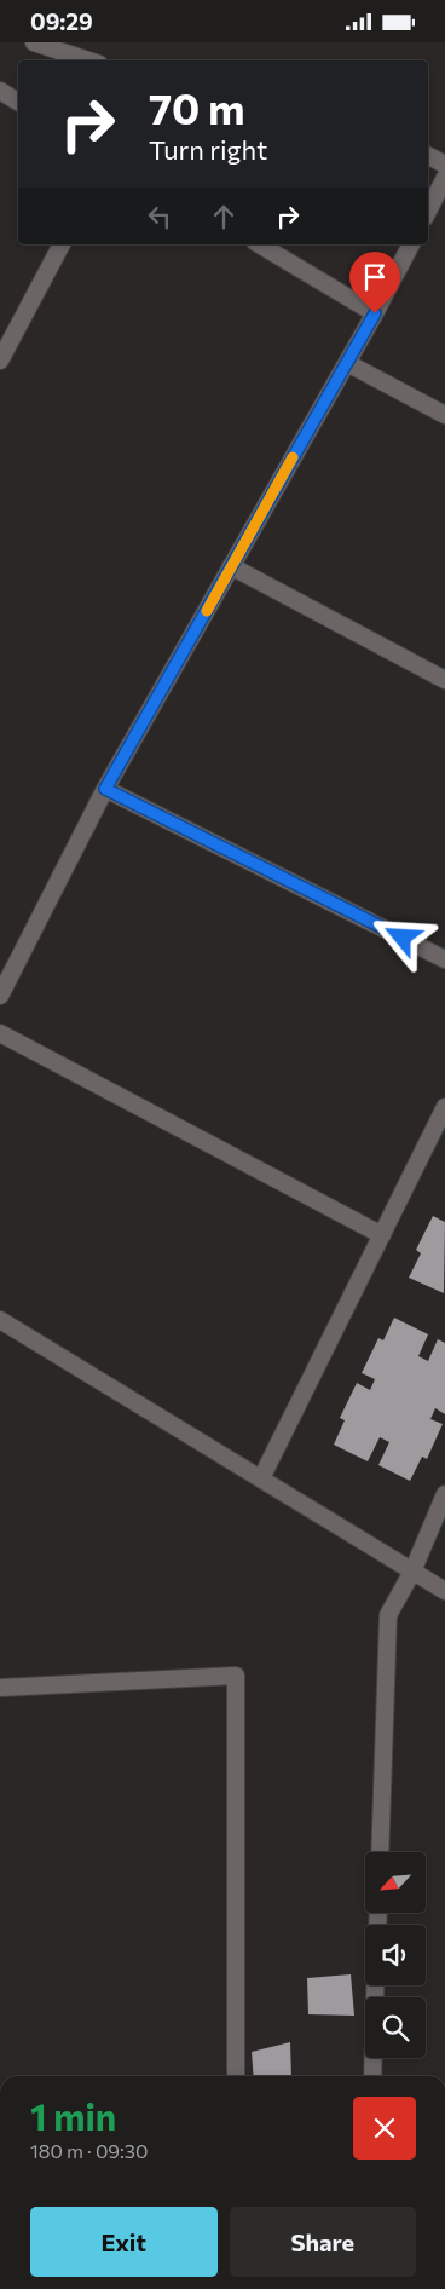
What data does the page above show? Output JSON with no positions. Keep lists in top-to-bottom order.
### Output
{
  "north": "bottom left",
  "page": {
    "status": "09:29",
    "turn": ["70 m", "Turn right"],
    "heading": ["1 min", "180 m · 09:30"],
    "buttons": ["Exit", "Share"]
  }
}
